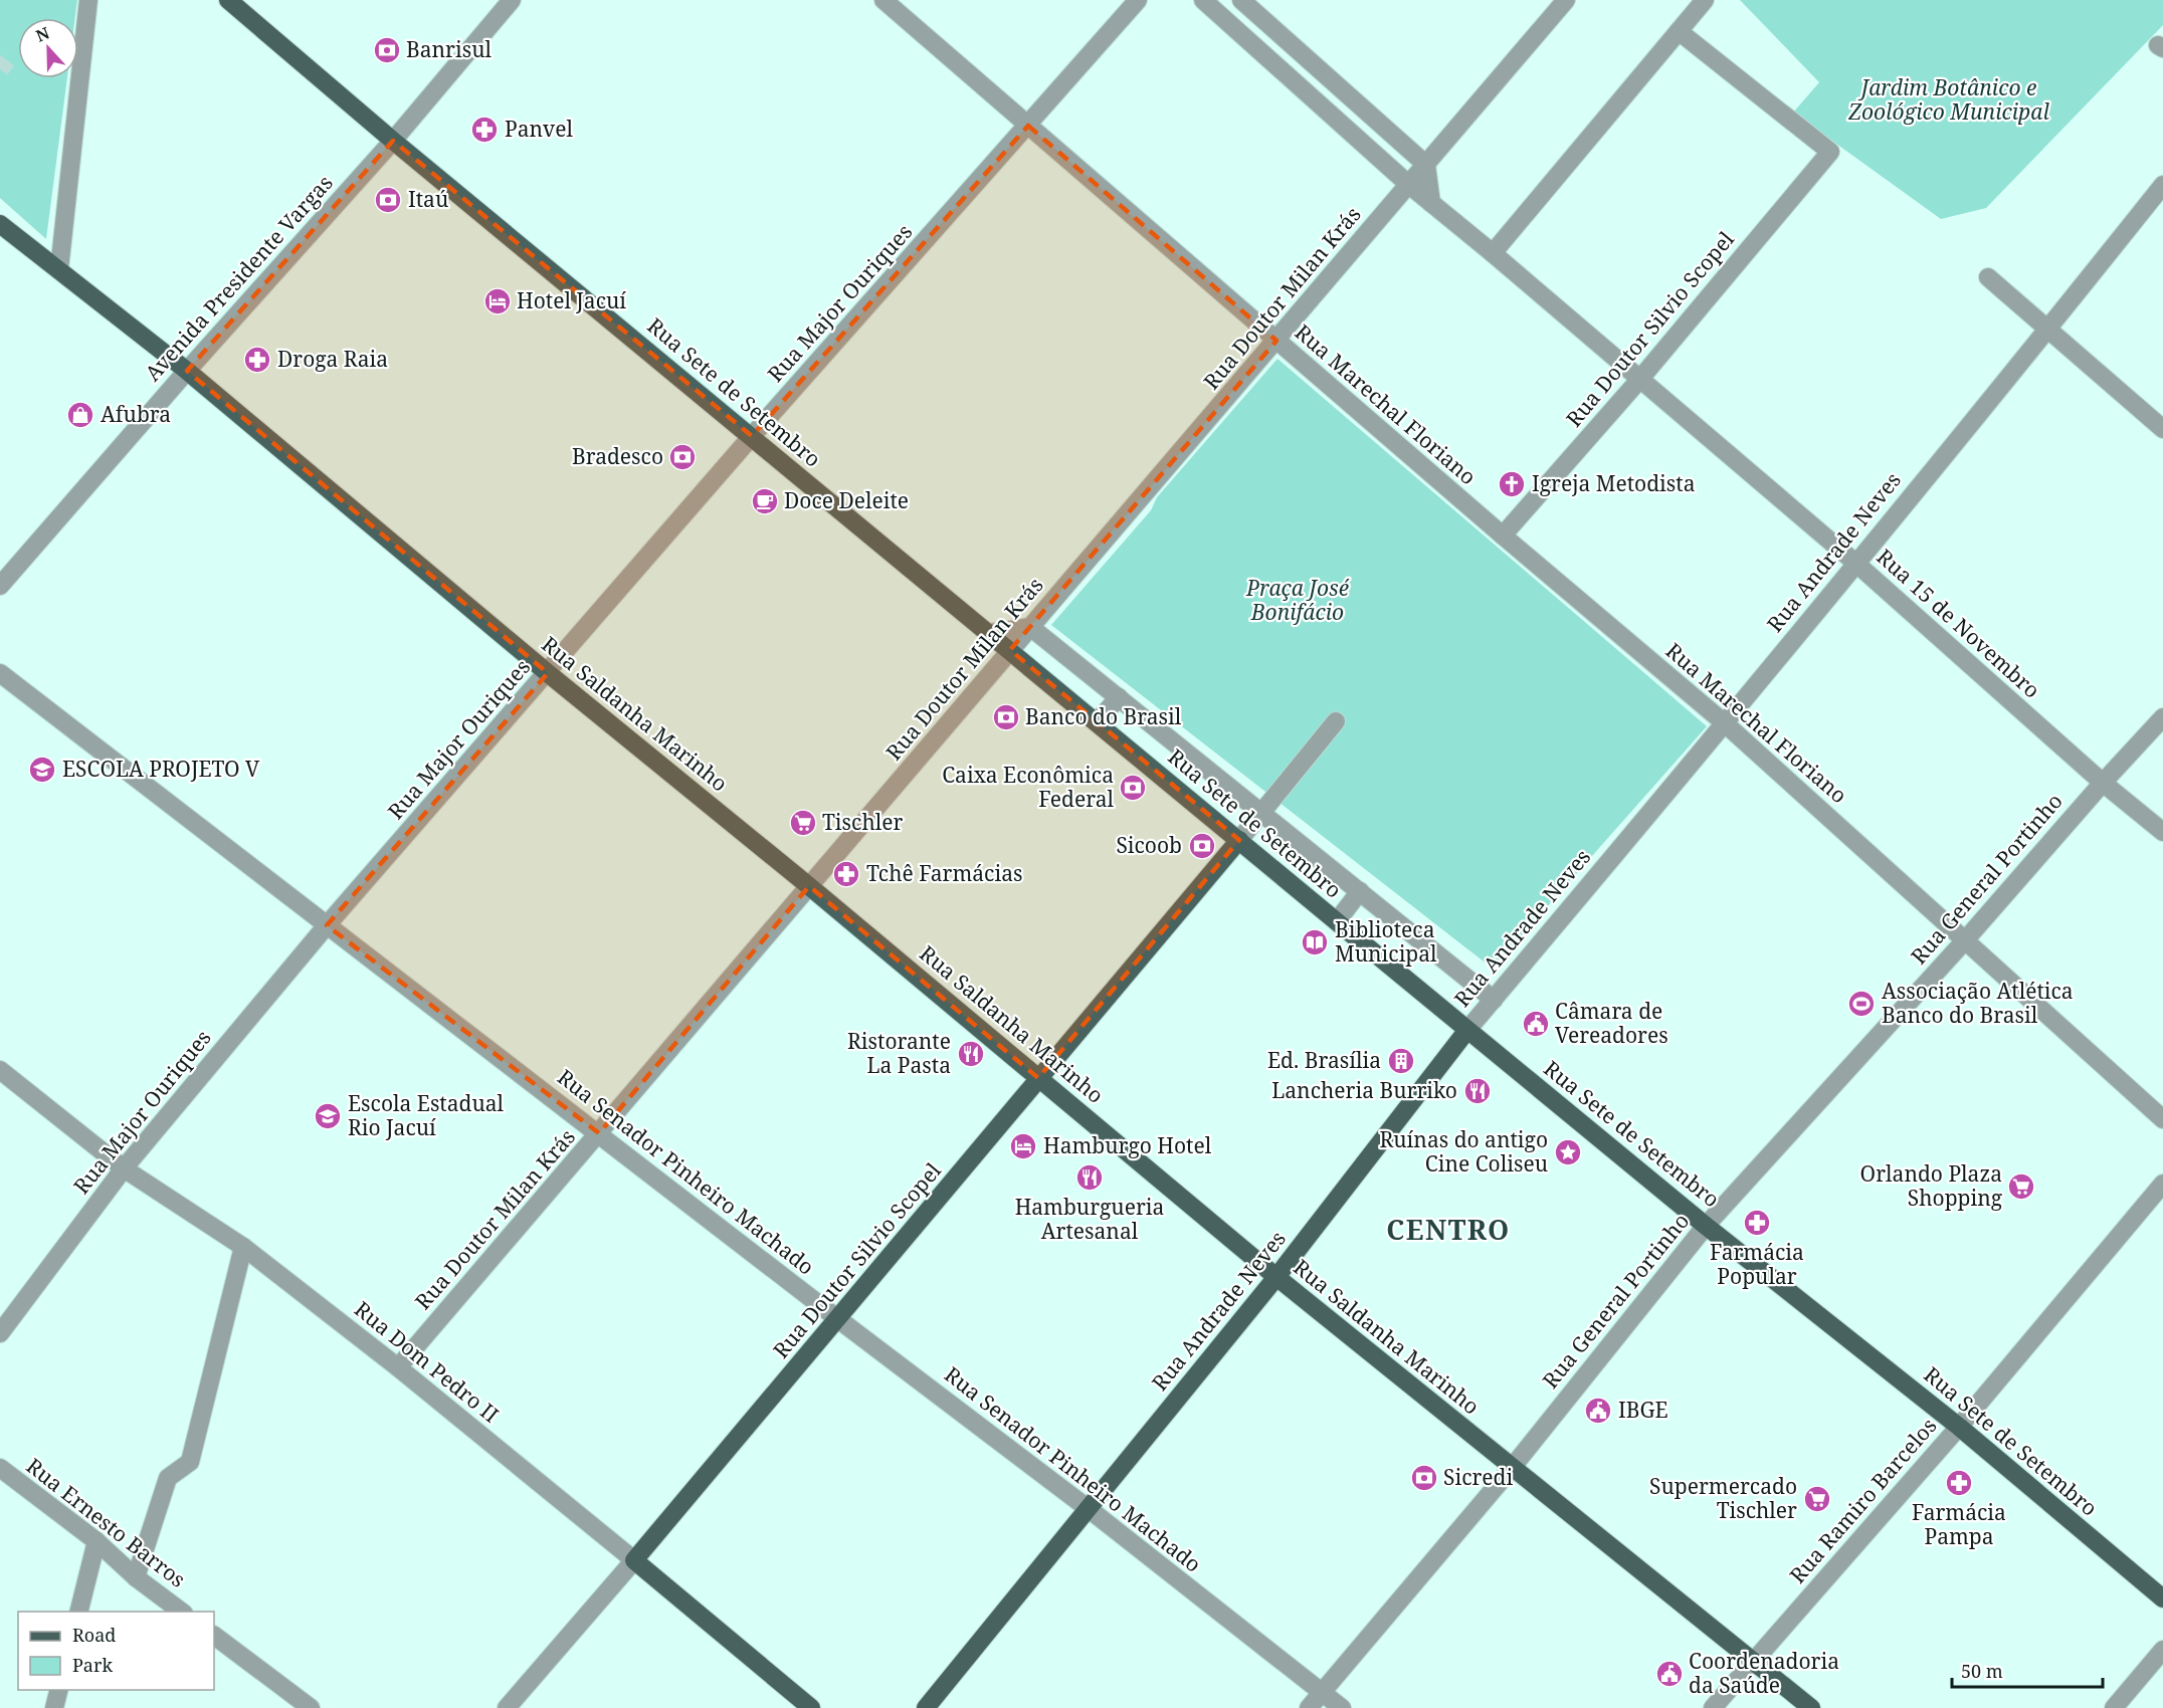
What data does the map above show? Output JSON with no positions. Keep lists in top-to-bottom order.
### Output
{
  "streets": {
    "main road": [
      "Rua Doutor Silvio Scopel",
      "Rua Sete de Setembro",
      "Rua Andrade Neves",
      "Rua Saldanha Marinho",
      "Rua Dom Pedro II"
    ],
    "street": [
      "Avenida Presidente Vargas",
      "Rua Doutor Milan Krás",
      "Rua Major Ouriques",
      "Rua Marechal Floriano",
      "Rua 15 de Novembro",
      "Rua General Portinho",
      "Rua Senador Pinheiro Machado",
      "Rua Ramiro Barcelos",
      "Rua Ernesto Barros"
    ]
  },
  "crossings": [
    ["Avenida Presidente Vargas", "Rua Sete de Setembro"],
    ["Avenida Presidente Vargas", "Rua Saldanha Marinho"],
    ["Rua Doutor Milan Krás", "Rua Sete de Setembro"],
    ["Rua Doutor Milan Krás", "Rua Marechal Floriano"],
    ["Rua Doutor Milan Krás", "Rua 15 de Novembro"],
    ["Rua Doutor Milan Krás", "Rua Saldanha Marinho"],
    ["Rua Doutor Milan Krás", "Rua Senador Pinheiro Machado"],
    ["Rua Doutor Milan Krás", "Rua Dom Pedro II"],
    ["Rua Major Ouriques", "Rua Sete de Setembro"],
    ["Rua Major Ouriques", "Rua Marechal Floriano"],
    ["Rua Major Ouriques", "Rua Saldanha Marinho"],
    ["Rua Major Ouriques", "Rua Senador Pinheiro Machado"],
    ["Rua Major Ouriques", "Rua Dom Pedro II"],
    ["Rua Doutor Silvio Scopel", "Rua Sete de Setembro"],
    ["Rua Doutor Silvio Scopel", "Rua Marechal Floriano"],
    ["Rua Doutor Silvio Scopel", "Rua 15 de Novembro"],
    ["Rua Doutor Silvio Scopel", "Rua Saldanha Marinho"],
    ["Rua Doutor Silvio Scopel", "Rua Senador Pinheiro Machado"],
    ["Rua Doutor Silvio Scopel", "Rua Dom Pedro II"],
    ["Rua Sete de Setembro", "Rua Andrade Neves"],
    ["Rua Sete de Setembro", "Rua General Portinho"],
    ["Rua Sete de Setembro", "Rua Ramiro Barcelos"],
    ["Rua Marechal Floriano", "Rua Andrade Neves"],
    ["Rua Marechal Floriano", "Rua General Portinho"],
    ["Rua Andrade Neves", "Rua 15 de Novembro"],
    ["Rua Andrade Neves", "Rua Saldanha Marinho"],
    ["Rua Andrade Neves", "Rua Senador Pinheiro Machado"],
    ["Rua 15 de Novembro", "Rua General Portinho"],
    ["Rua Saldanha Marinho", "Rua General Portinho"],
    ["Rua Saldanha Marinho", "Rua Ramiro Barcelos"],
    ["Rua General Portinho", "Rua Senador Pinheiro Machado"]
  ],
  "districts": ["CENTRO"],
  "parks": ["Jardim Botânico e Zoológico Municipal", "Praça José Bonifácio"],
  "places": {
    "bank": [
      "Banrisul",
      "Itaú",
      "Bradesco",
      "Banco do Brasil",
      "Caixa Econômica Federal",
      "Sicoob",
      "Sicredi"
    ],
    "pharmacy": [
      "Panvel",
      "Droga Raia",
      "Tchê Farmácias",
      "Farmácia Popular",
      "Farmácia Pampa"
    ],
    "hotel": ["Hotel Jacuí", "Hamburgo Hotel"],
    "shop": ["Afubra"],
    "church": ["Igreja Metodista"],
    "cafe": ["Doce Deleite"],
    "school or university": ["ESCOLA PROJETO V", "Escola Estadual Rio Jacuí"],
    "supermarket": ["Tischler", "Orlando Plaza Shopping", "Supermercado Tischler"],
    "library": ["Biblioteca Municipal"],
    "sports": ["Associação Atlética Banco do Brasil"],
    "public building": ["Câmara de Vereadores", "IBGE", "Coordenadoria da Saúde"],
    "restaurant": ["Ristorante La Pasta", "Lancheria Burriko", "Hamburgueria Artesanal"],
    "building": ["Ed. Brasília"],
    "place": ["Ruínas do antigo Cine Coliseu"]
  },
  "legend": ["Road", "Park"],
  "scale_bar": "50 m",
  "north": "top"
}
